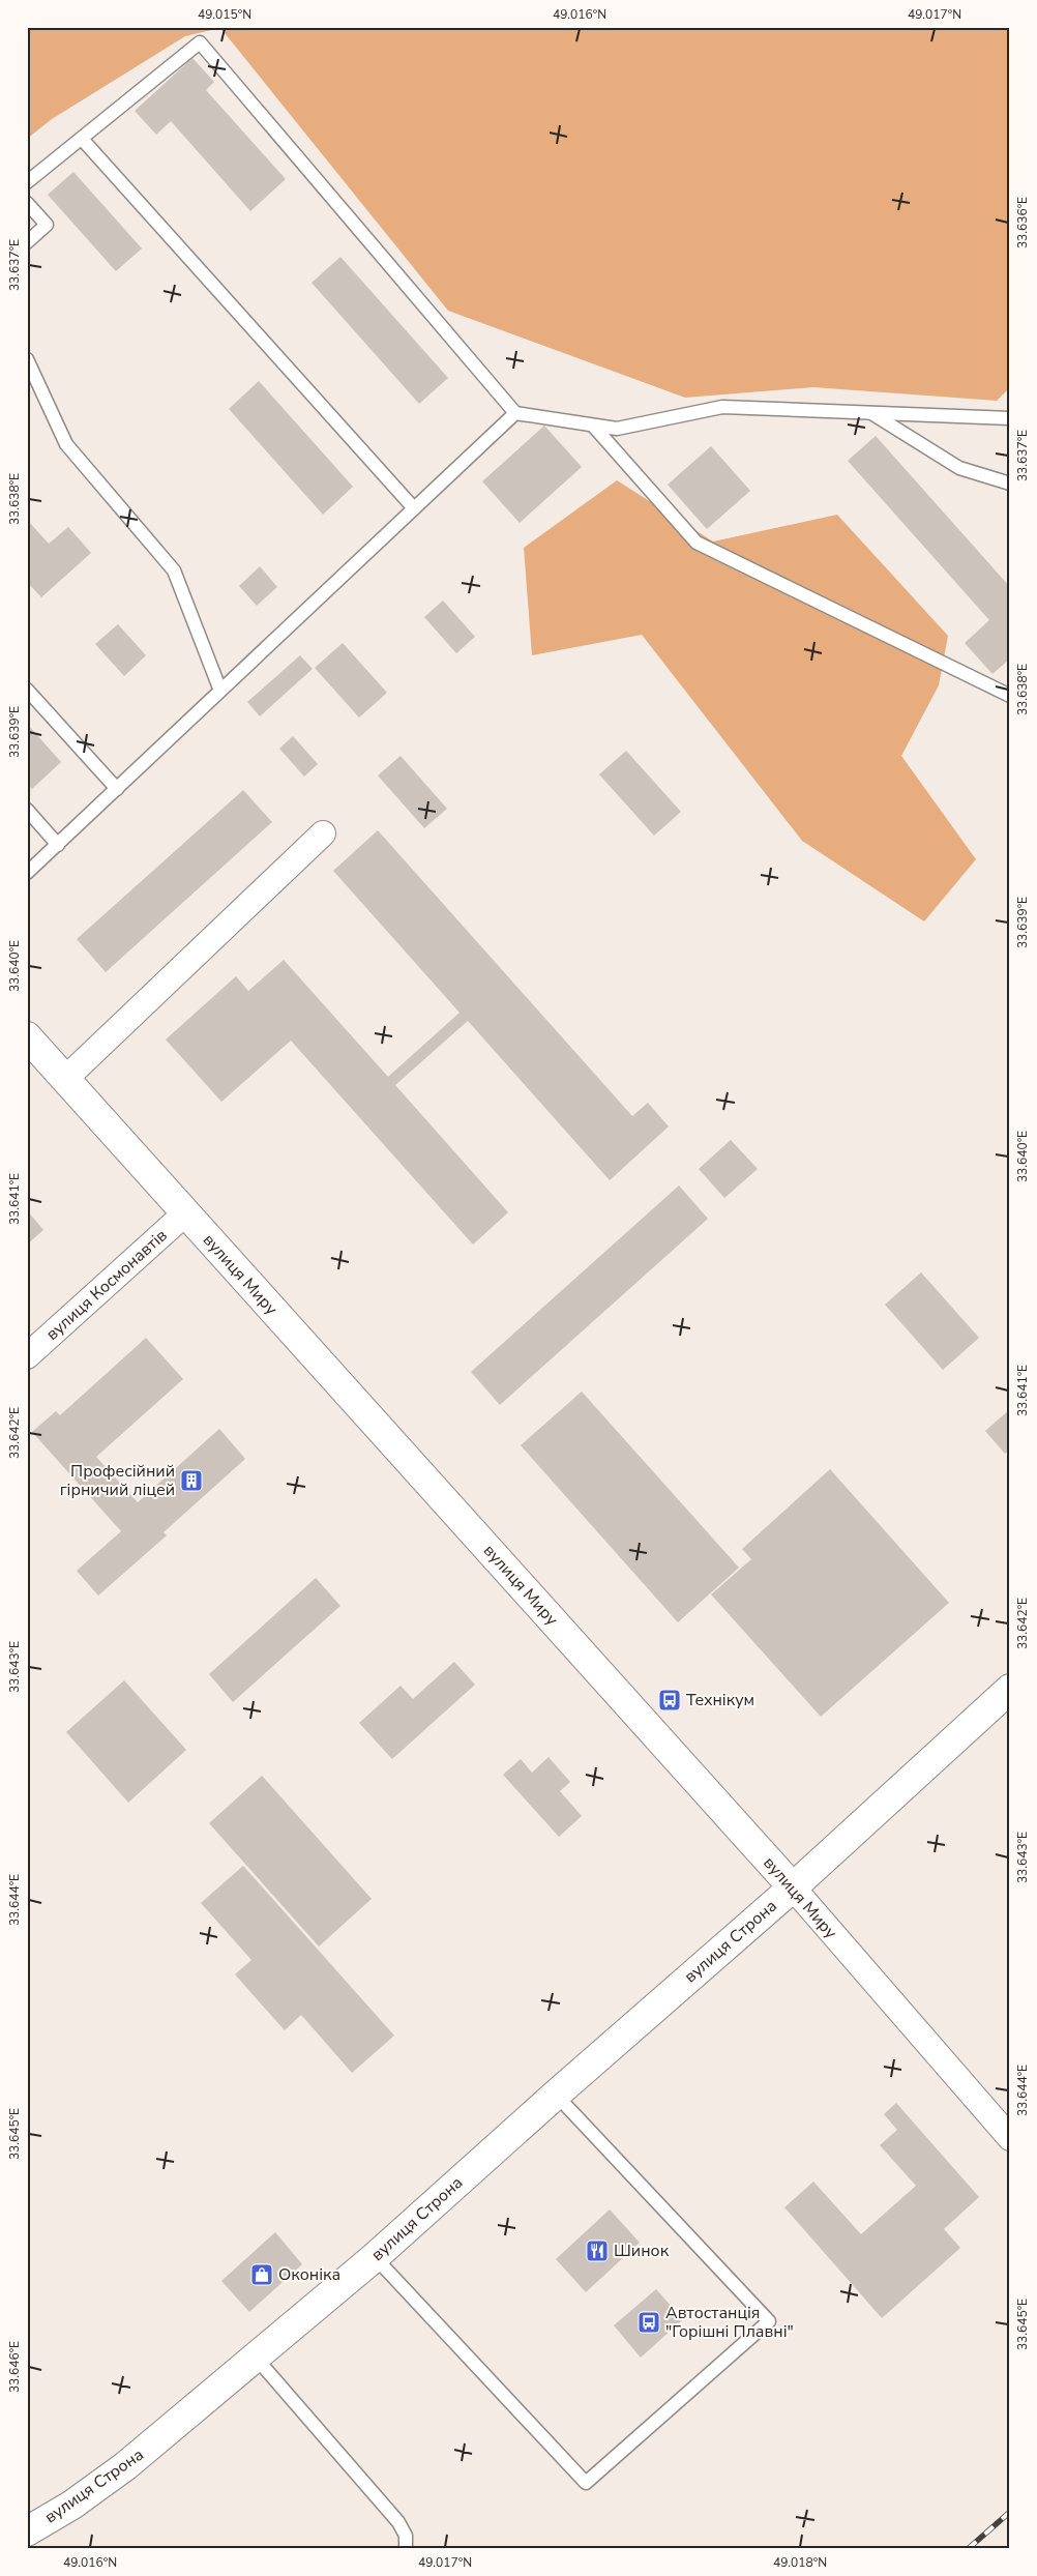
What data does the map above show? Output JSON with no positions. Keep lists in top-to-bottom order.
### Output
{
  "streets": {
    "main road": ["вулиця Миру", "вулиця Строна"],
    "street": ["вулиця Космонавтів"]
  },
  "crossings": [
    ["вулиця Миру", "вулиця Космонавтів"],
    ["вулиця Миру", "вулиця Строна"]
  ],
  "places": {
    "building": ["Професійний гірничий ліцей"],
    "bus stop": ["Технікум", "Автостанція \"Горішні Плавні\""],
    "restaurant": ["Шинок"],
    "shop": ["Оконіка"]
  },
  "coordinates": [
    "49.015°N",
    "49.016°N",
    "49.017°N",
    "33.636°E",
    "33.637°E",
    "33.638°E",
    "33.639°E",
    "33.640°E",
    "33.641°E",
    "33.642°E",
    "33.643°E",
    "33.644°E",
    "33.645°E",
    "33.646°E",
    "49.018°N"
  ]
}
